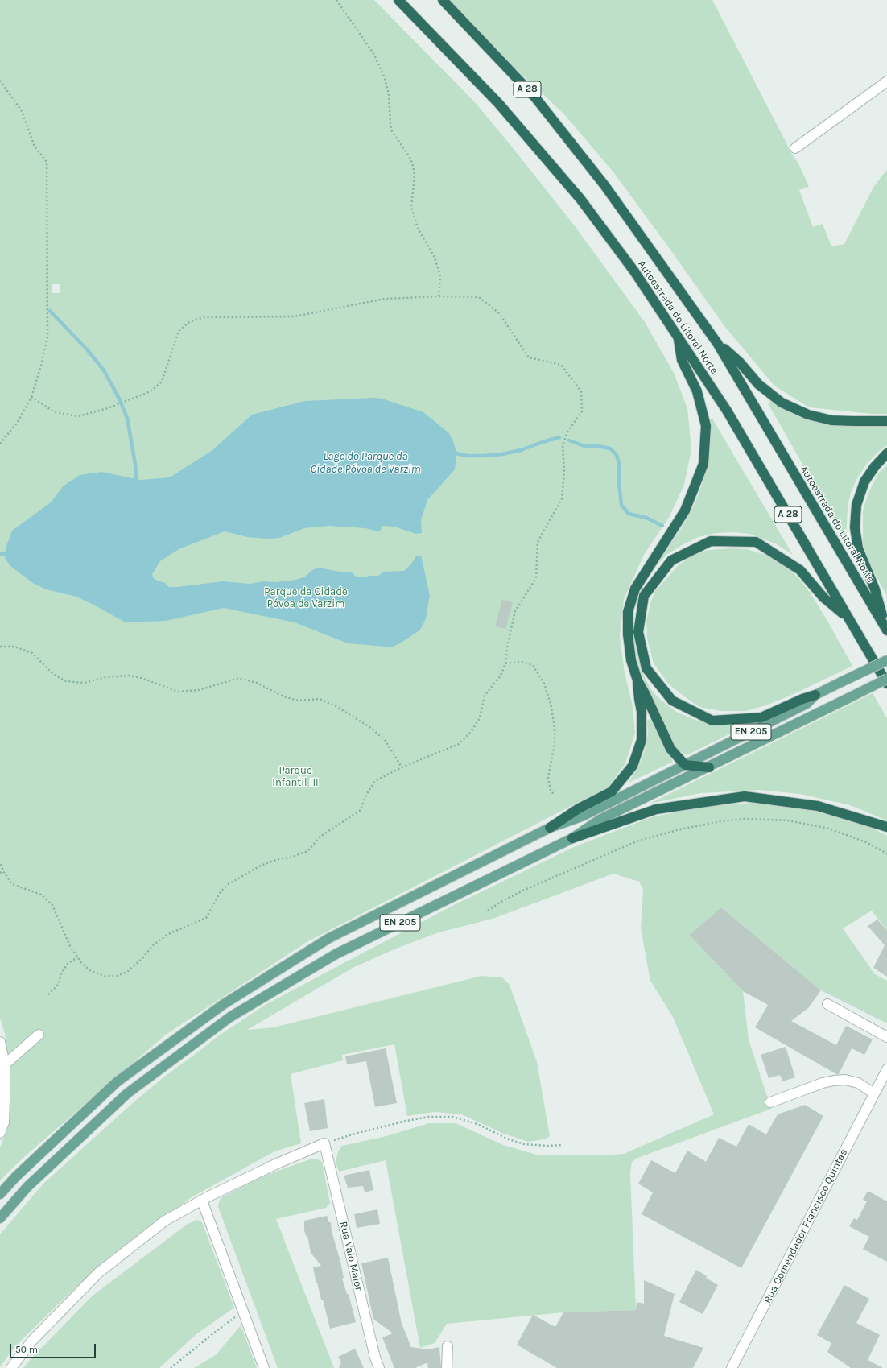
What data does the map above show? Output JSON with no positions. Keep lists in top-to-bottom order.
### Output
{
  "streets": {
    "highway": ["A 28", "Autoestrada do Litoral Norte"],
    "main road": ["EN 205"],
    "street": ["Rua Comendador Francisco Quintas", "Rua Valo Maior"]
  },
  "water": ["Lago do Parque da Cidade Póvoa de Varzim"],
  "parks": ["Parque da Cidade Póvoa de Varzim", "Parque Infantil III"],
  "scale_bar": "50 m"
}
